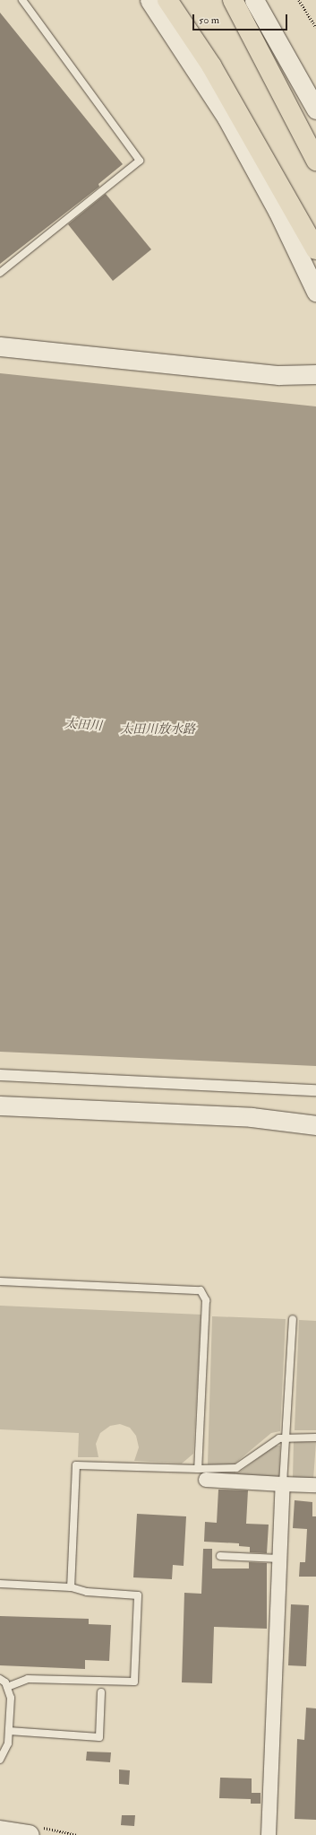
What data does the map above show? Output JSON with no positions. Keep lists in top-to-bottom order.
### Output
{
  "water": ["太田川", "太田川放水路"],
  "scale_bar": "50 m"
}
